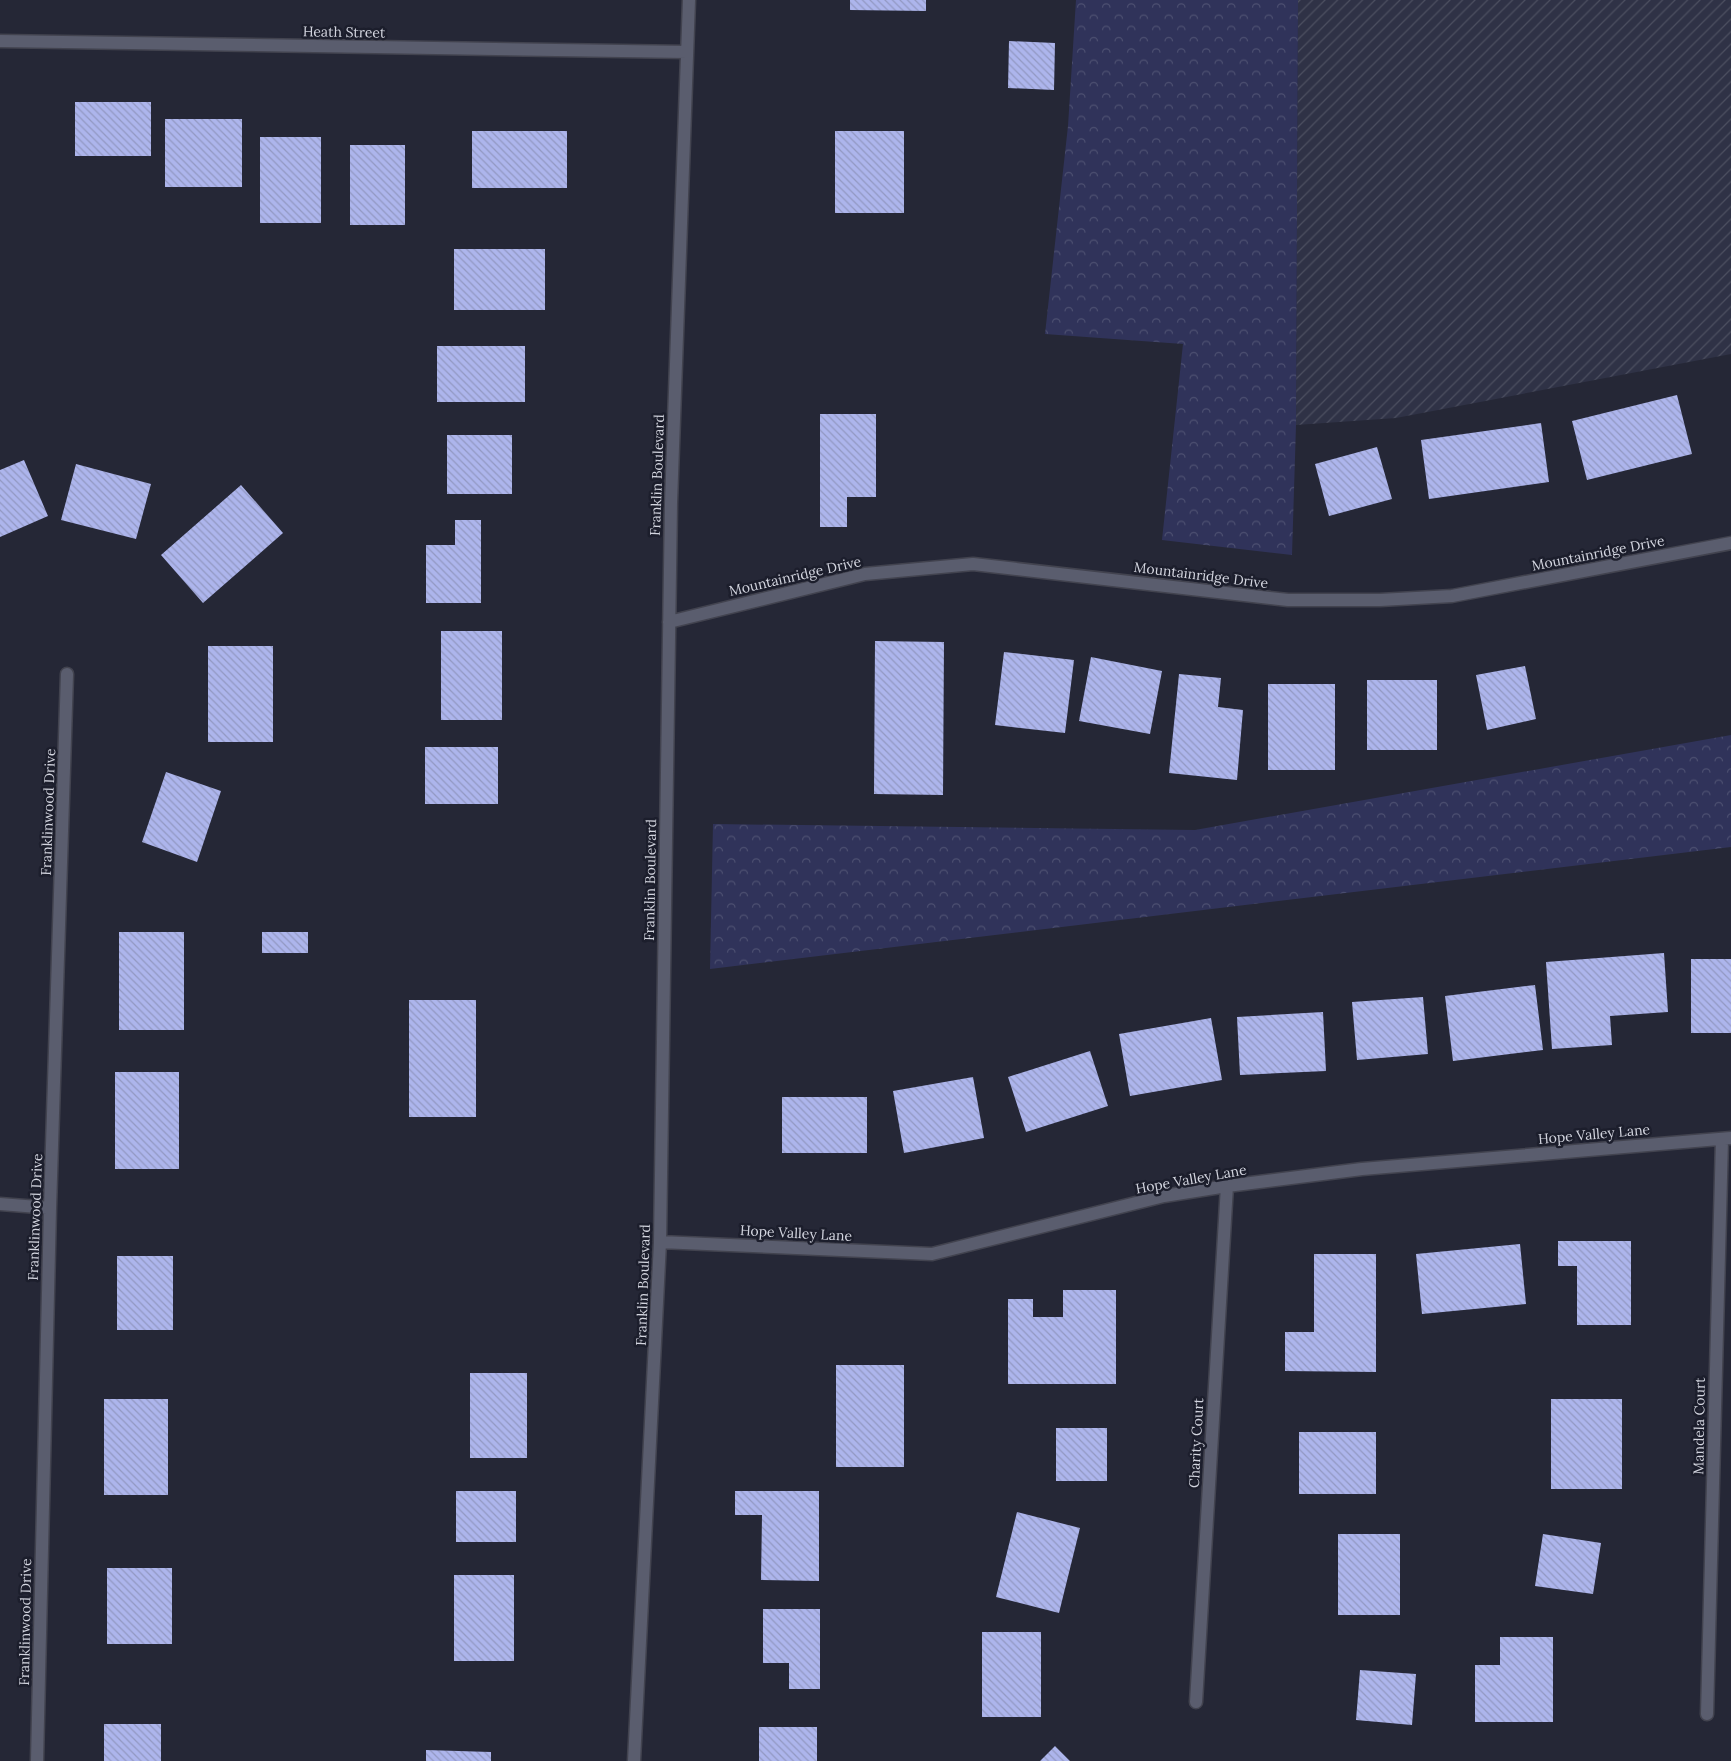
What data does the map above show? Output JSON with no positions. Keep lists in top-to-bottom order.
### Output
{
  "streets": {
    "street": [
      "Heath Street",
      "Franklin Boulevard",
      "Mountainridge Drive",
      "Franklinwood Drive",
      "Hope Valley Lane",
      "Mandela Court",
      "Charity Court"
    ]
  },
  "crossings": [
    ["Heath Street", "Franklin Boulevard"],
    ["Franklin Boulevard", "Mountainridge Drive"],
    ["Franklin Boulevard", "Hope Valley Lane"],
    ["Hope Valley Lane", "Mandela Court"],
    ["Hope Valley Lane", "Charity Court"]
  ]
}
